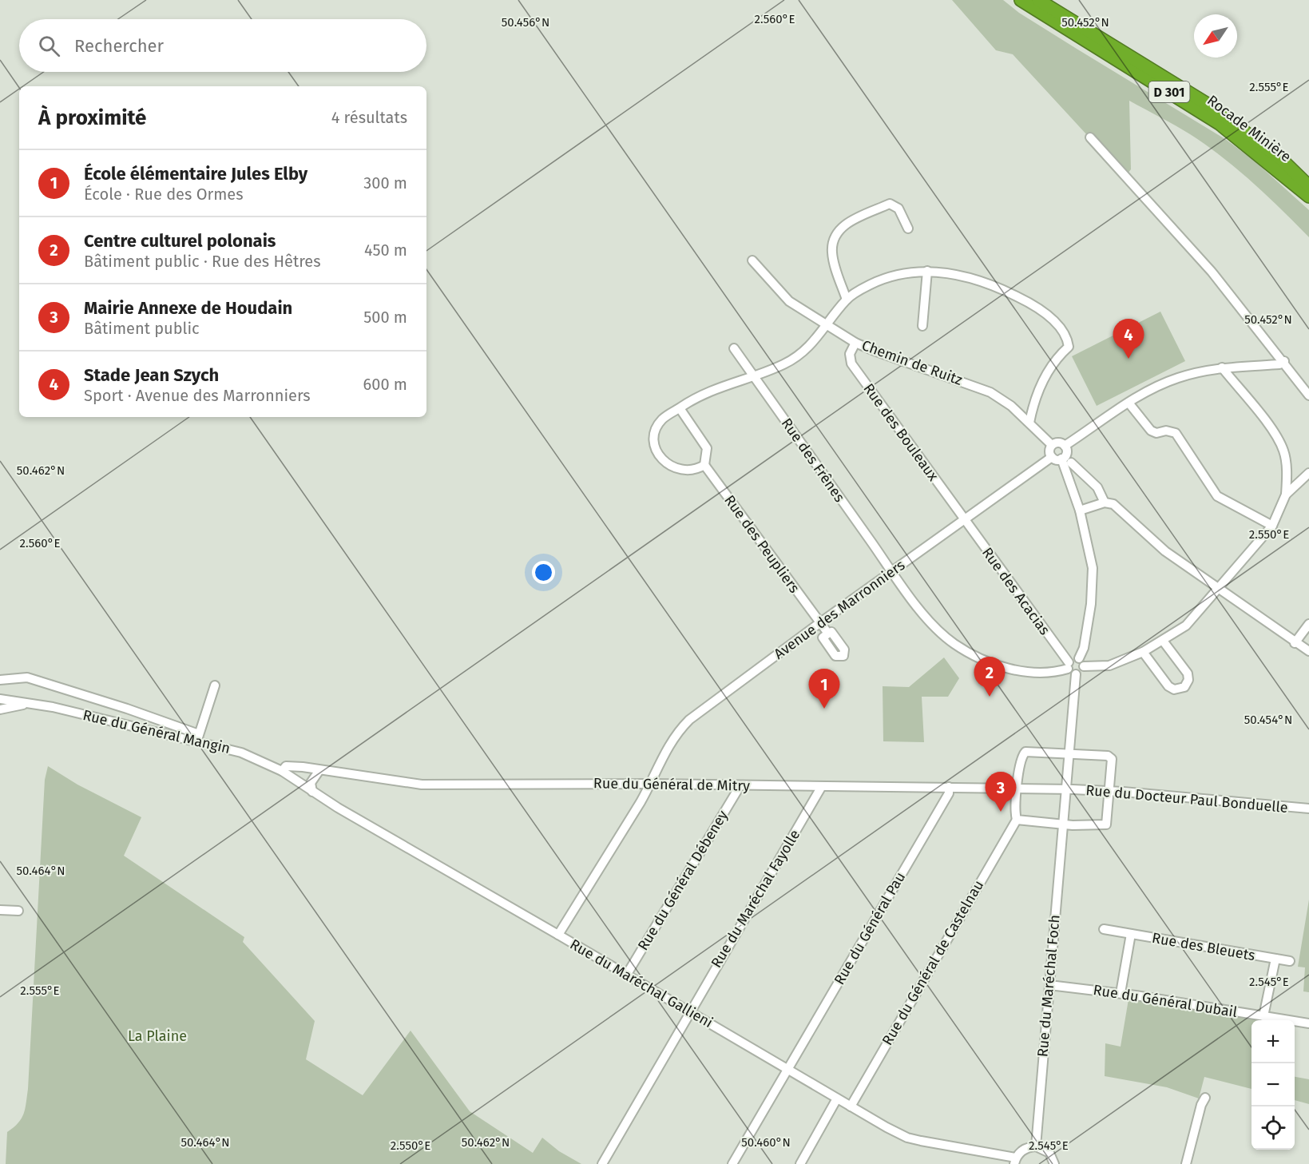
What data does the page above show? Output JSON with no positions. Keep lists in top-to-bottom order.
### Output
{
  "streets": {
    "highway": ["D 301", "Rocade Minière"],
    "street": [
      "Chemin de Ruitz",
      "Rue des Bouleaux",
      "Rue des Frênes",
      "Rue des Peupliers",
      "Rue des Acacias",
      "Avenue des Marronniers",
      "Rue du Général Mangin",
      "Rue du Général de Mitry",
      "Rue du Docteur Paul Bonduelle",
      "Rue du Général Débeney",
      "Rue du Maréchal Fayolle",
      "Rue du Général Pau",
      "Rue des Bleuets",
      "Rue du Général de Castelnau",
      "Rue du Maréchal Gallieni",
      "Rue du Maréchal Foch",
      "Rue du Général Dubail"
    ]
  },
  "crossings": [
    ["Chemin de Ruitz", "Rue des Bouleaux"],
    ["Chemin de Ruitz", "Avenue des Marronniers"],
    ["Rue des Bouleaux", "Rue des Acacias"],
    ["Rue des Bouleaux", "Avenue des Marronniers"],
    ["Rue des Frênes", "Rue des Acacias"],
    ["Rue des Frênes", "Avenue des Marronniers"],
    ["Rue des Peupliers", "Avenue des Marronniers"],
    ["Rue des Acacias", "Avenue des Marronniers"],
    ["Rue des Acacias", "Rue du Maréchal Foch"],
    ["Avenue des Marronniers", "Rue du Général de Mitry"],
    ["Avenue des Marronniers", "Rue du Maréchal Gallieni"],
    ["Rue du Général Mangin", "Rue du Général de Mitry"],
    ["Rue du Général Mangin", "Rue du Maréchal Gallieni"],
    ["Rue du Général de Mitry", "Rue du Docteur Paul Bonduelle"],
    ["Rue du Général de Mitry", "Rue du Général Débeney"],
    ["Rue du Général de Mitry", "Rue du Maréchal Fayolle"],
    ["Rue du Général de Mitry", "Rue du Général Pau"],
    ["Rue du Général de Mitry", "Rue du Maréchal Gallieni"],
    ["Rue du Général de Mitry", "Rue du Maréchal Foch"],
    ["Rue du Docteur Paul Bonduelle", "Rue du Maréchal Foch"],
    ["Rue du Général Débeney", "Rue du Maréchal Gallieni"],
    ["Rue du Maréchal Fayolle", "Rue du Maréchal Gallieni"],
    ["Rue du Général Pau", "Rue du Maréchal Gallieni"],
    ["Rue des Bleuets", "Rue du Général Dubail"],
    ["Rue du Général de Castelnau", "Rue du Maréchal Gallieni"],
    ["Rue du Maréchal Foch", "Rue du Général Dubail"]
  ],
  "parks": ["La Plaine"],
  "north": "bottom left",
  "page": {
    "search": "Rechercher",
    "heading": ["À proximité", "4 résultats"],
    "list": [
      {
        "mark": "1",
        "name": "École élémentaire Jules Elby",
        "note": "École · Rue des Ormes",
        "value": "300 m"
      },
      {
        "mark": "2",
        "name": "Centre culturel polonais",
        "note": "Bâtiment public · Rue des Hêtres",
        "value": "450 m"
      },
      {
        "mark": "3",
        "name": "Mairie Annexe de Houdain",
        "note": "Bâtiment public",
        "value": "500 m"
      },
      {
        "mark": "4",
        "name": "Stade Jean Szych",
        "note": "Sport · Avenue des Marronniers",
        "value": "600 m"
      }
    ],
    "pins": [
      "4",
      "2",
      "1",
      "3"
    ],
    "map_buttons": ["+", "−"]
  },
  "coordinates": [
    "2.560°E",
    "50.456°N",
    "50.452°N",
    "2.555°E",
    "50.462°N",
    "2.550°E",
    "50.454°N",
    "50.464°N",
    "2.545°E",
    "50.460°N"
  ]
}
